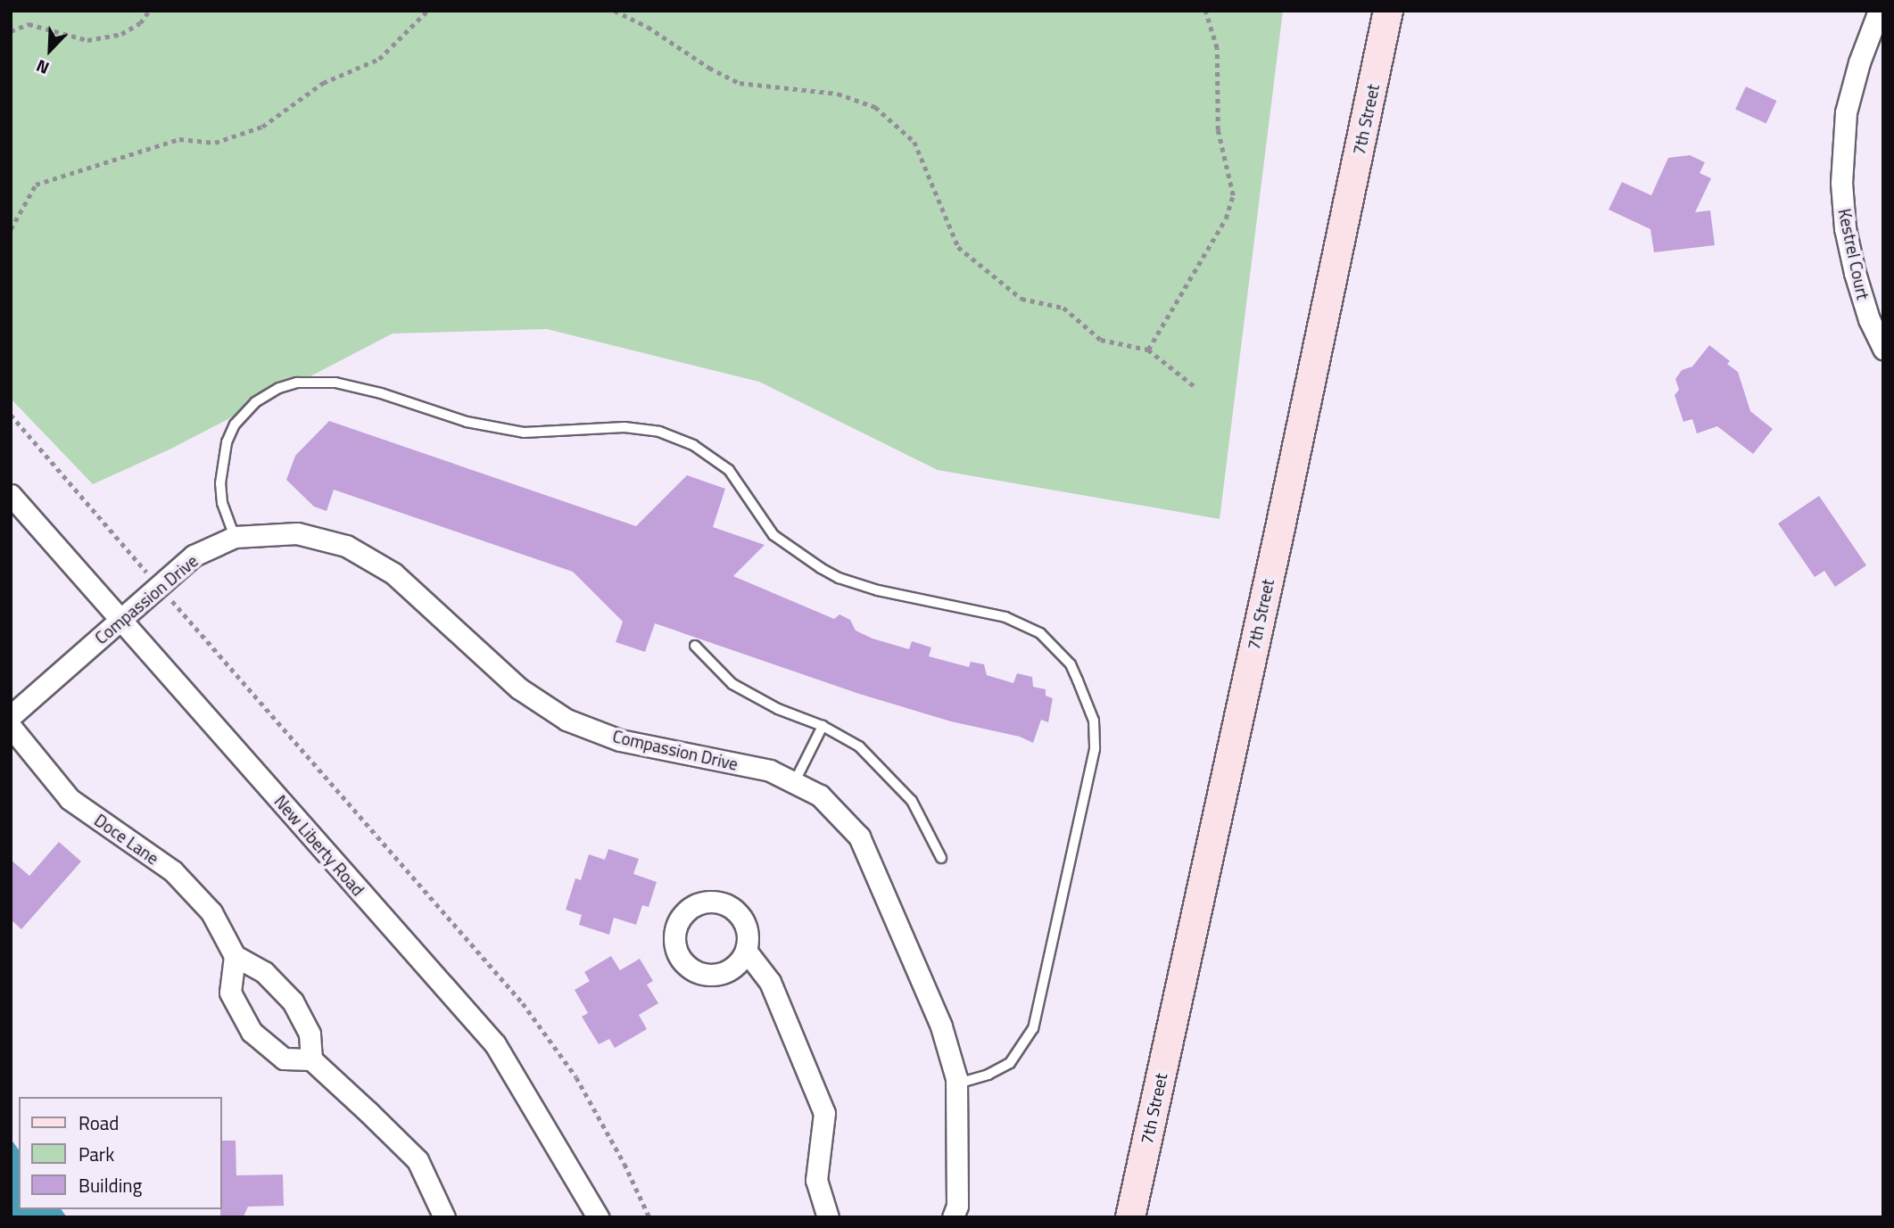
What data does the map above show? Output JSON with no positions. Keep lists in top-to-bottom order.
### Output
{
  "streets": {
    "street": [
      "7th Street",
      "Kestrel Court",
      "Compassion Drive",
      "Doce Lane",
      "New Liberty Road"
    ]
  },
  "crossings": [
    ["Compassion Drive", "New Liberty Road"]
  ],
  "legend": ["Road", "Park", "Building"],
  "north": "bottom left"
}
